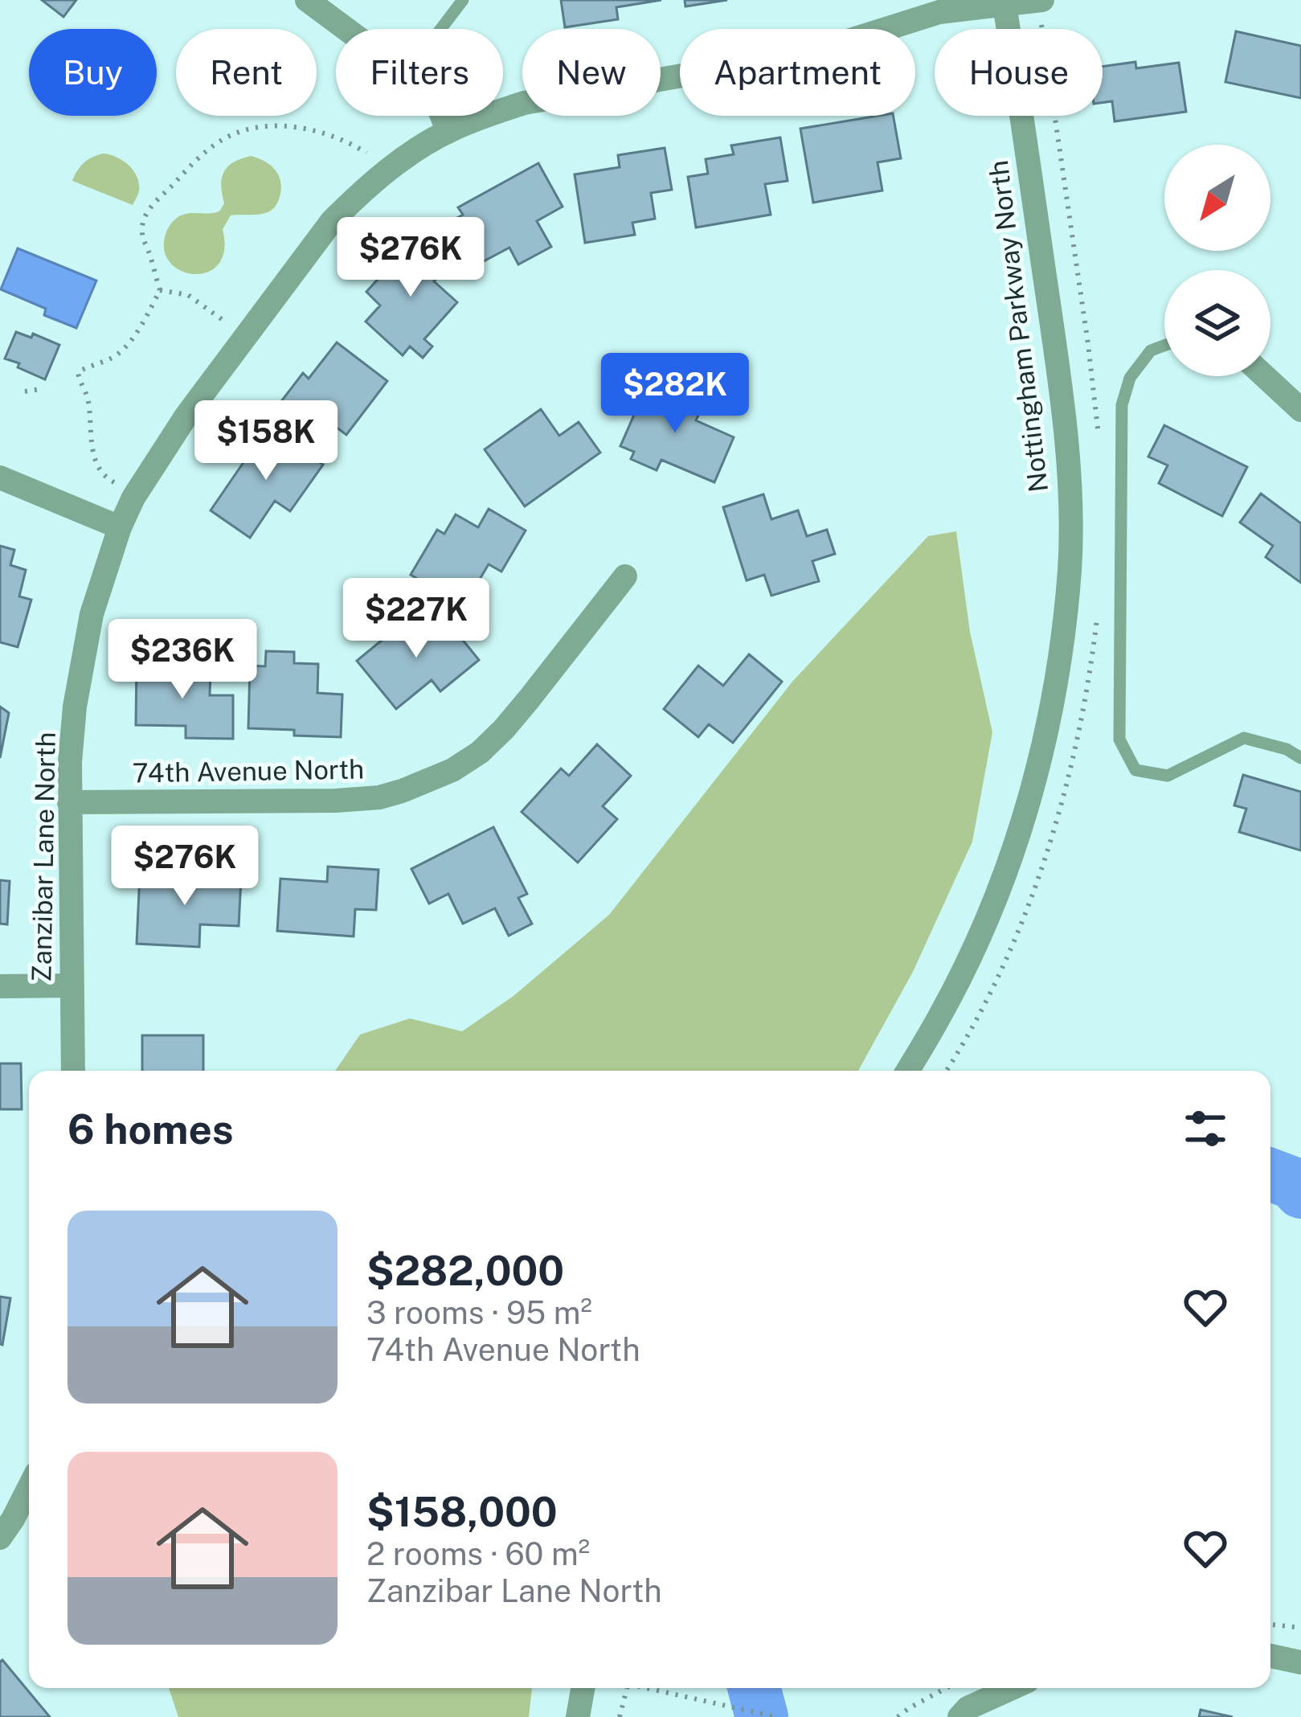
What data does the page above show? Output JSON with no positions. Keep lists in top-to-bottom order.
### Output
{
  "streets": {
    "street": ["Nottingham Parkway North", "74th Avenue North", "Zanzibar Lane North"]
  },
  "crossings": [
    ["Nottingham Parkway North", "Zanzibar Lane North"],
    ["74th Avenue North", "Zanzibar Lane North"]
  ],
  "north": "bottom left",
  "page": {
    "chip": [
      "Buy",
      "Rent",
      "Filters",
      "New",
      "Apartment",
      "House"
    ],
    "price": [
      "$276K",
      "$282K",
      "$158K",
      "$227K",
      "$236K",
      "$276K"
    ],
    "heading": "6 homes",
    "list": [
      {
        "name": "$282,000",
        "note": "3 rooms · 95 m² · 74th Avenue North"
      },
      {
        "name": "$158,000",
        "note": "2 rooms · 60 m² · Zanzibar Lane North"
      }
    ]
  }
}
